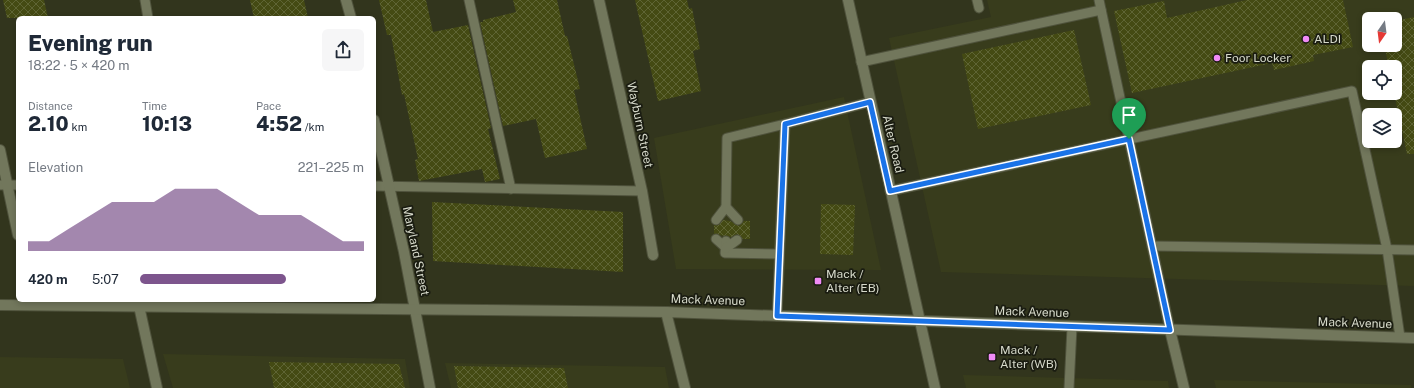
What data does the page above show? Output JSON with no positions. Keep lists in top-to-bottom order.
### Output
{
  "streets": {
    "main road": [
      "Wayburn Street",
      "Alter Road",
      "Maryland Street",
      "Mack Avenue"
    ]
  },
  "crossings": [
    ["Alter Road", "Mack Avenue"],
    ["Maryland Street", "Mack Avenue"]
  ],
  "places": {
    "other": ["ALDI", "Foor Locker"],
    "transit": ["Mack / Alter (EB)", "Mack / Alter (WB)"]
  },
  "north": "bottom",
  "page": {
    "heading": ["Evening run", "18:22 · 5 × 420 m"],
    "stats": [
      ["Distance", "2.10 km"],
      ["Time", "10:13"],
      ["Pace", "4:52 /km"]
    ],
    "chart": ["Elevation", "221–225 m"],
    "list": [
      {
        "name": "420 m",
        "note": "5:07"
      }
    ]
  }
}
